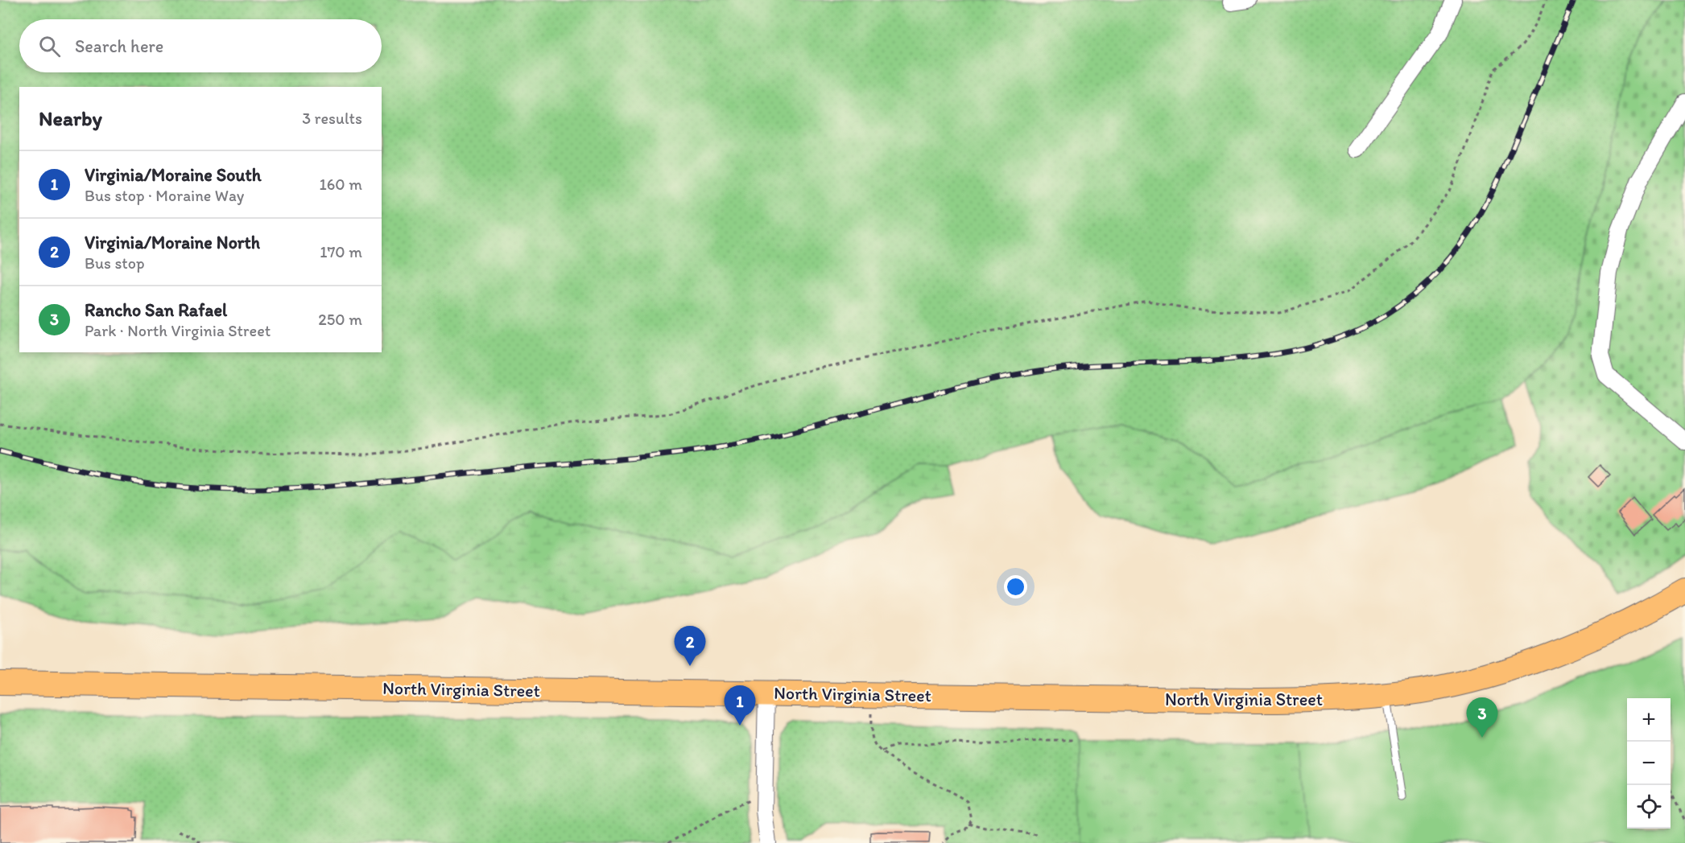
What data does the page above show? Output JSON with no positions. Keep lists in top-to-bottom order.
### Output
{
  "streets": {
    "main road": ["North Virginia Street"]
  },
  "page": {
    "search": "Search here",
    "heading": ["Nearby", "3 results"],
    "list": [
      {
        "mark": "1",
        "name": "Virginia/Moraine South",
        "note": "Bus stop · Moraine Way",
        "value": "160 m"
      },
      {
        "mark": "2",
        "name": "Virginia/Moraine North",
        "note": "Bus stop",
        "value": "170 m"
      },
      {
        "mark": "3",
        "name": "Rancho San Rafael",
        "note": "Park · North Virginia Street",
        "value": "250 m"
      }
    ],
    "pins": ["2", "1", "3"],
    "map_buttons": ["+", "−"]
  }
}
